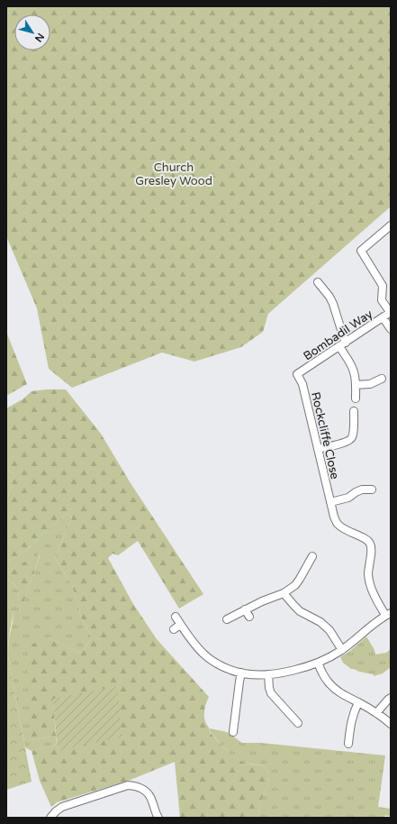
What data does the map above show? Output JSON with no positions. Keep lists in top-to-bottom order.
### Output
{
  "streets": {
    "street": ["Bombadil Way", "Rockcliffe Close"]
  },
  "crossings": [
    ["Bombadil Way", "Rockcliffe Close"]
  ],
  "parks": ["Church Gresley Wood"],
  "north": "bottom right"
}
